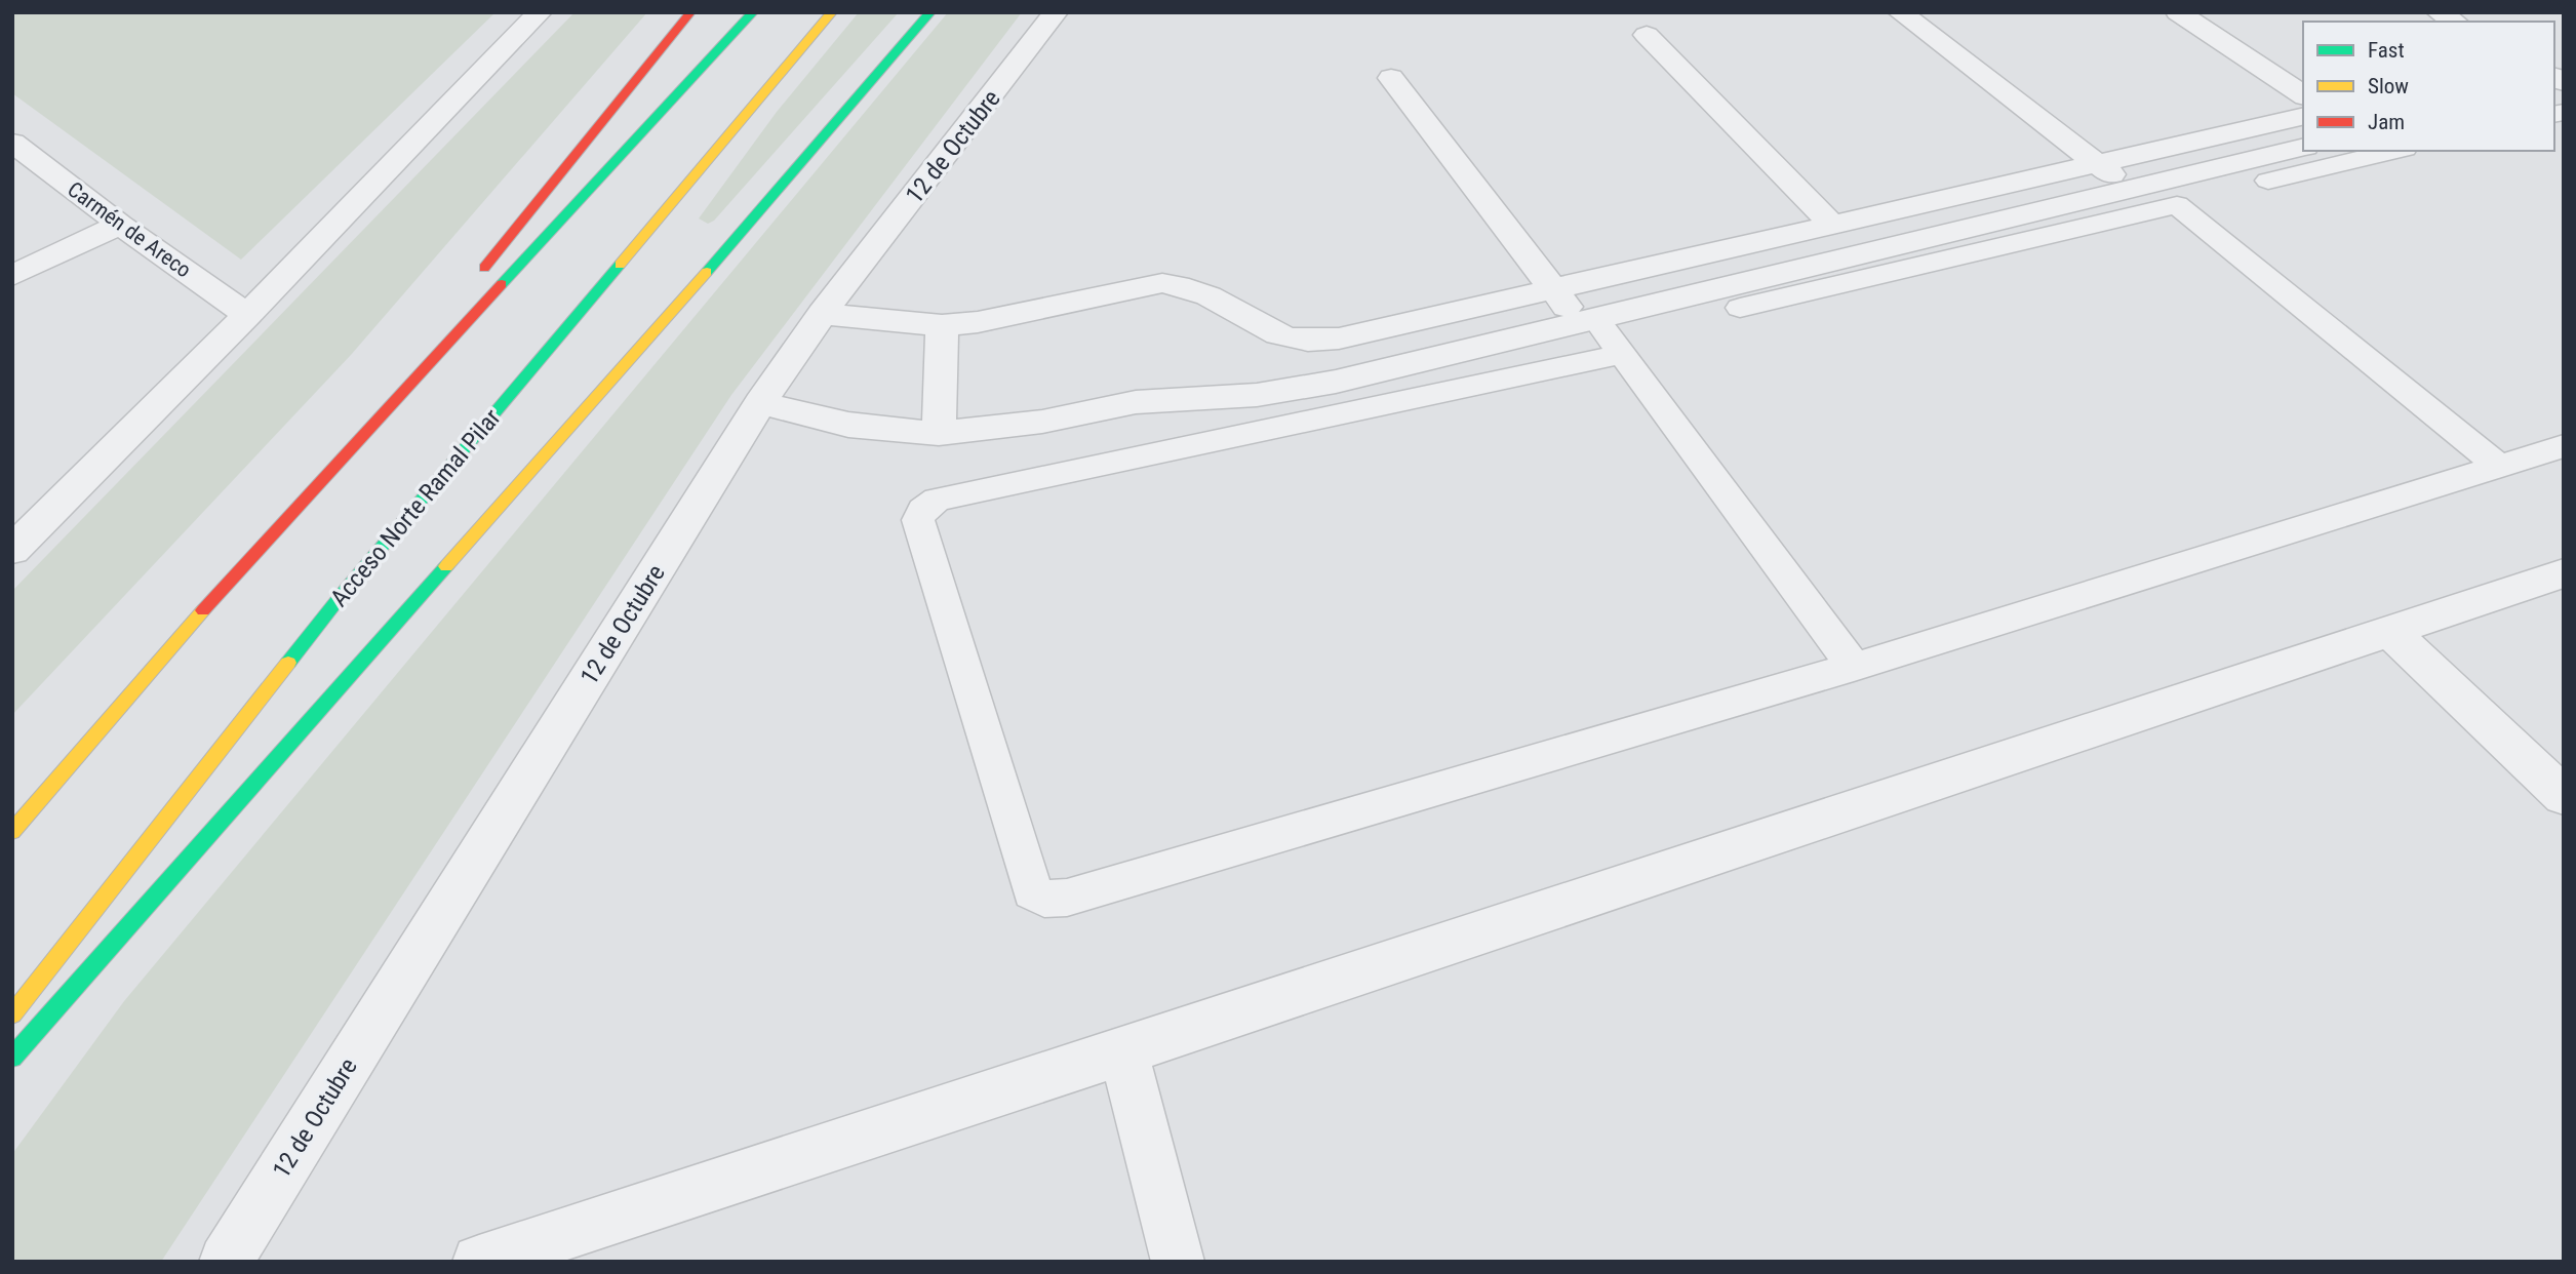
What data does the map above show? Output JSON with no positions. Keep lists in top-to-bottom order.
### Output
{
  "streets": {
    "highway": ["Acceso Norte Ramal Pilar"],
    "street": ["12 de Octubre", "Carmén de Areco"]
  },
  "legend": ["Fast", "Slow", "Jam"]
}
